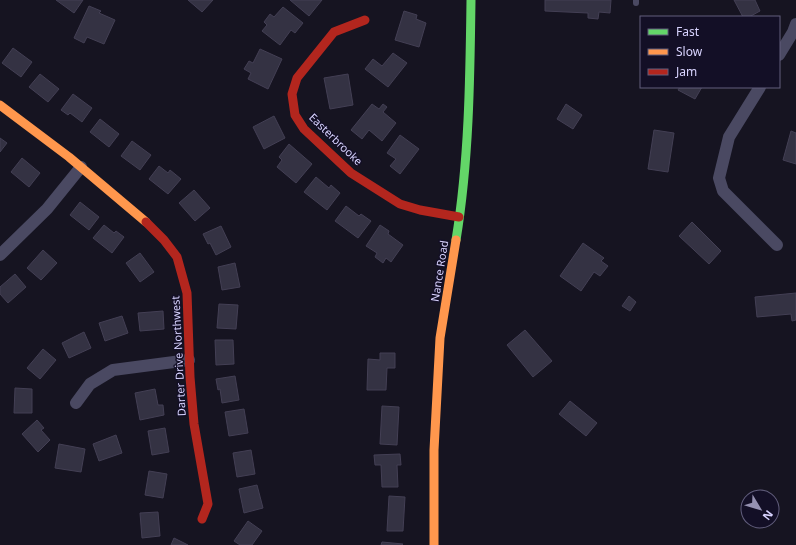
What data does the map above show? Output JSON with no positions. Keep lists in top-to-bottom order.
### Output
{
  "streets": {
    "street": ["Easterbrooke", "Nance Road", "Darter Drive Northwest"]
  },
  "crossings": [
    ["Easterbrooke", "Nance Road"]
  ],
  "legend": ["Fast", "Slow", "Jam"],
  "north": "bottom right"
}
